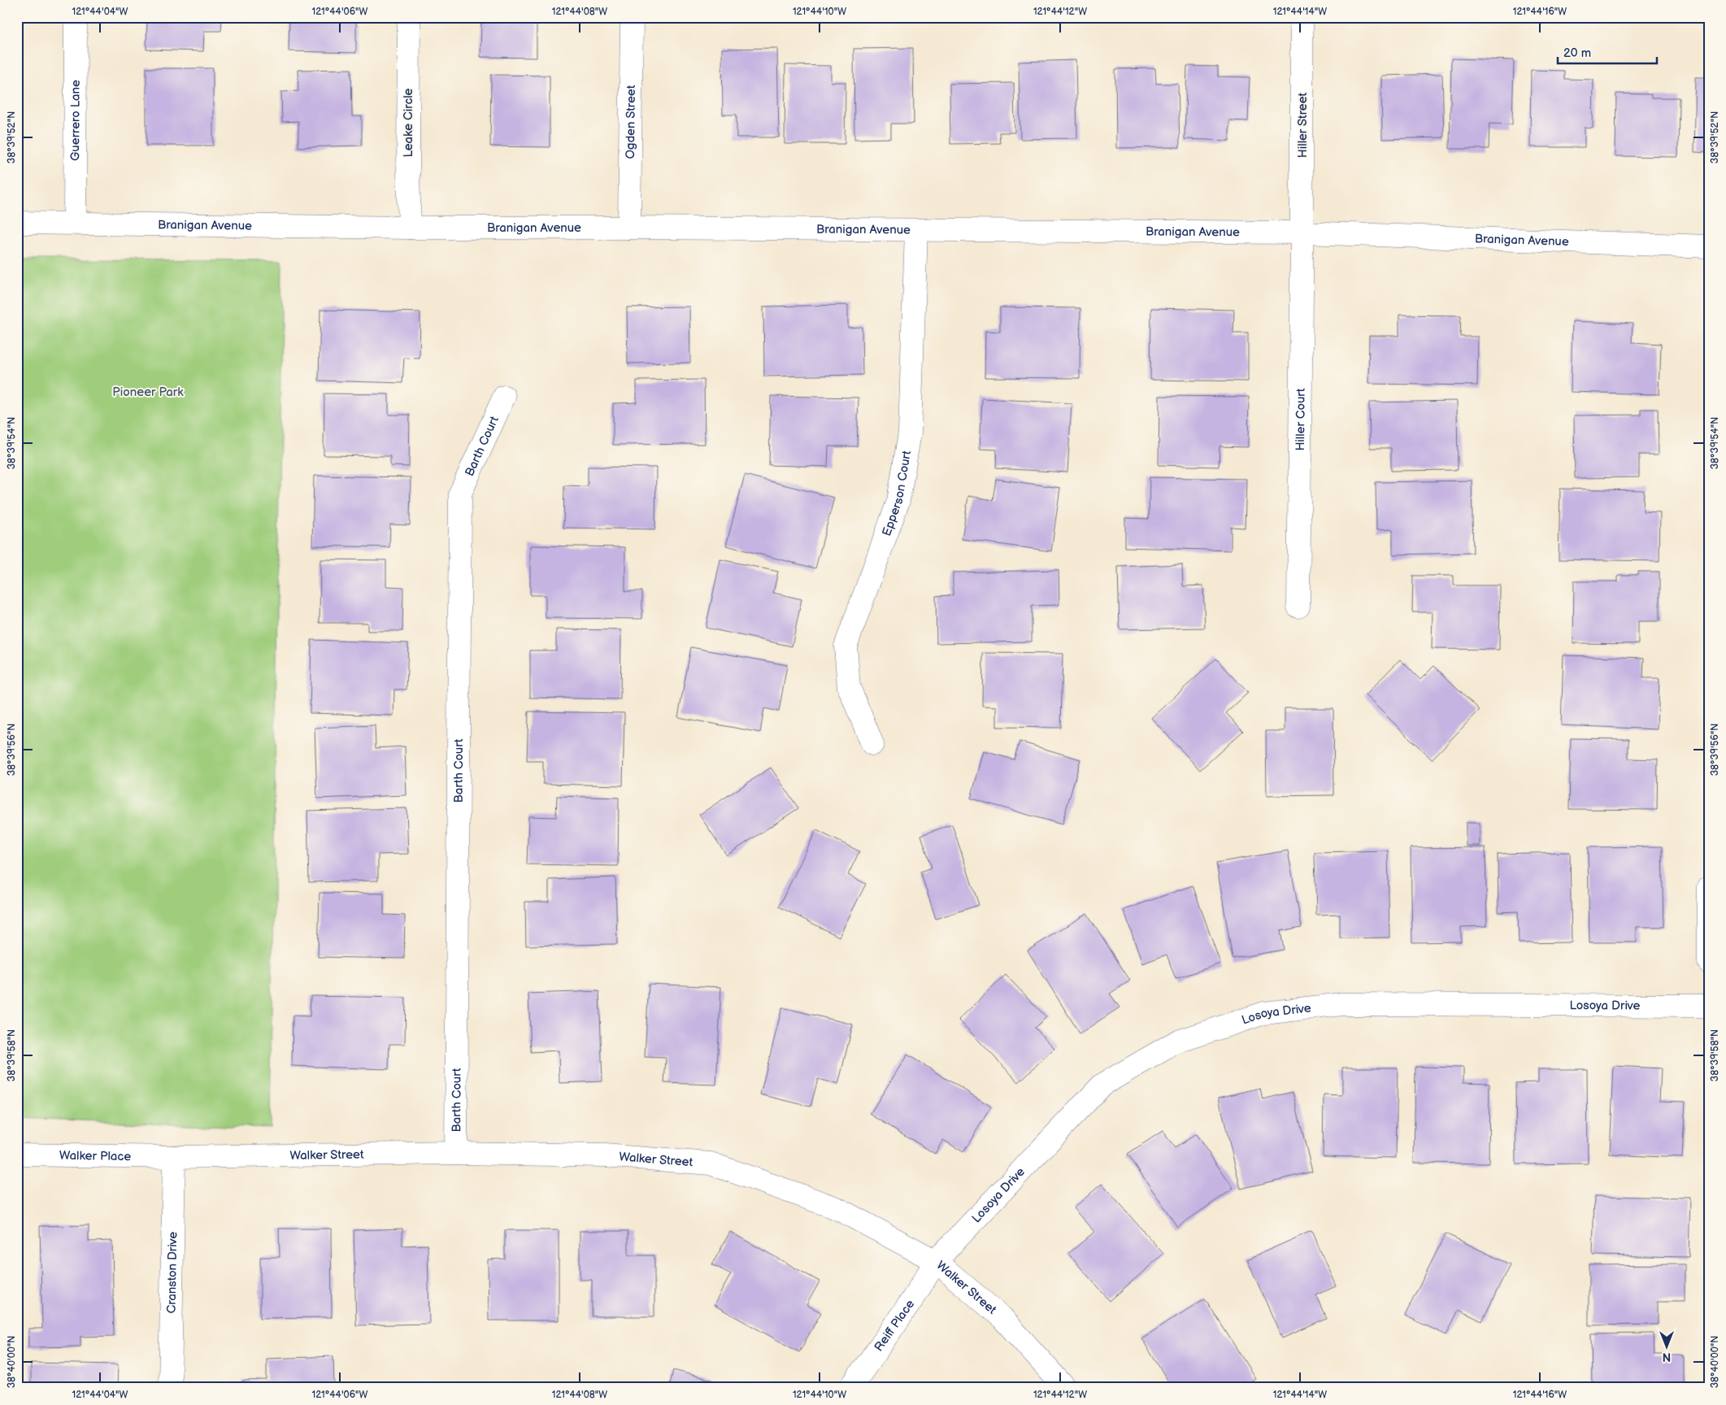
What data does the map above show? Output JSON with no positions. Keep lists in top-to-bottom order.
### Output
{
  "streets": {
    "street": [
      "Guerrero Lane",
      "Ogden Street",
      "Leake Circle",
      "Hiller Street",
      "Branigan Avenue",
      "Hiller Court",
      "Barth Court",
      "Epperson Court",
      "Losoya Drive",
      "Walker Street",
      "Walker Place",
      "Cranston Drive",
      "Reiff Place"
    ]
  },
  "crossings": [
    ["Guerrero Lane", "Branigan Avenue"],
    ["Ogden Street", "Branigan Avenue"],
    ["Leake Circle", "Branigan Avenue"],
    ["Hiller Street", "Branigan Avenue"],
    ["Hiller Street", "Hiller Court"],
    ["Branigan Avenue", "Hiller Court"],
    ["Branigan Avenue", "Epperson Court"],
    ["Barth Court", "Walker Street"],
    ["Losoya Drive", "Walker Street"],
    ["Losoya Drive", "Reiff Place"],
    ["Walker Street", "Walker Place"],
    ["Walker Street", "Cranston Drive"],
    ["Walker Street", "Reiff Place"],
    ["Walker Place", "Cranston Drive"]
  ],
  "parks": ["Pioneer Park"],
  "scale_bar": "20 m",
  "north": "bottom",
  "coordinates": [
    "121°44'04\"W",
    "121°44'06\"W",
    "121°44'08\"W",
    "121°44'10\"W",
    "121°44'12\"W",
    "121°44'14\"W",
    "121°44'16\"W",
    "38°39'52\"N",
    "38°39'54\"N",
    "38°39'56\"N",
    "38°39'58\"N",
    "38°40'00\"N"
  ]
}
